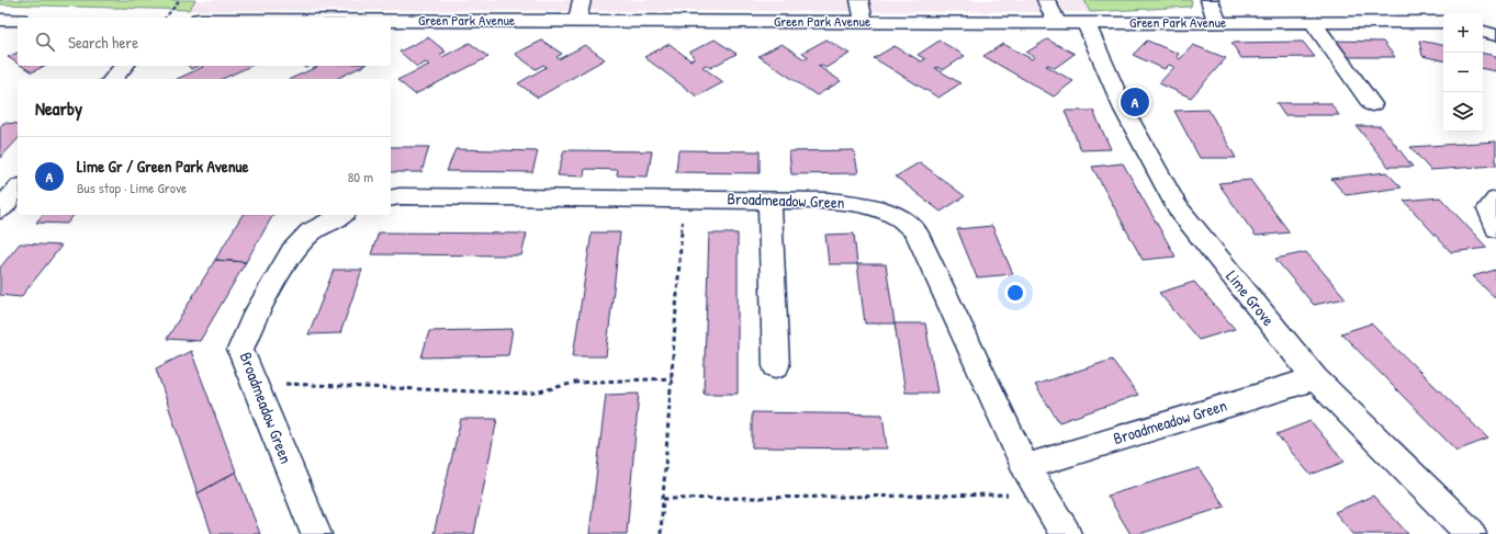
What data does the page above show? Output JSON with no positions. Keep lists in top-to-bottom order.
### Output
{
  "streets": {
    "street": ["Green Park Avenue", "Broadmeadow Green", "Lime Grove"]
  },
  "crossings": [
    ["Green Park Avenue", "Lime Grove"],
    ["Broadmeadow Green", "Lime Grove"]
  ],
  "page": {
    "map_buttons": ["+", "−"],
    "search": "Search here",
    "heading": "Nearby",
    "pins": "A",
    "list": [
      {
        "mark": "A",
        "name": "Lime Gr / Green Park Avenue",
        "note": "Bus stop · Lime Grove",
        "value": "80 m"
      }
    ]
  }
}
